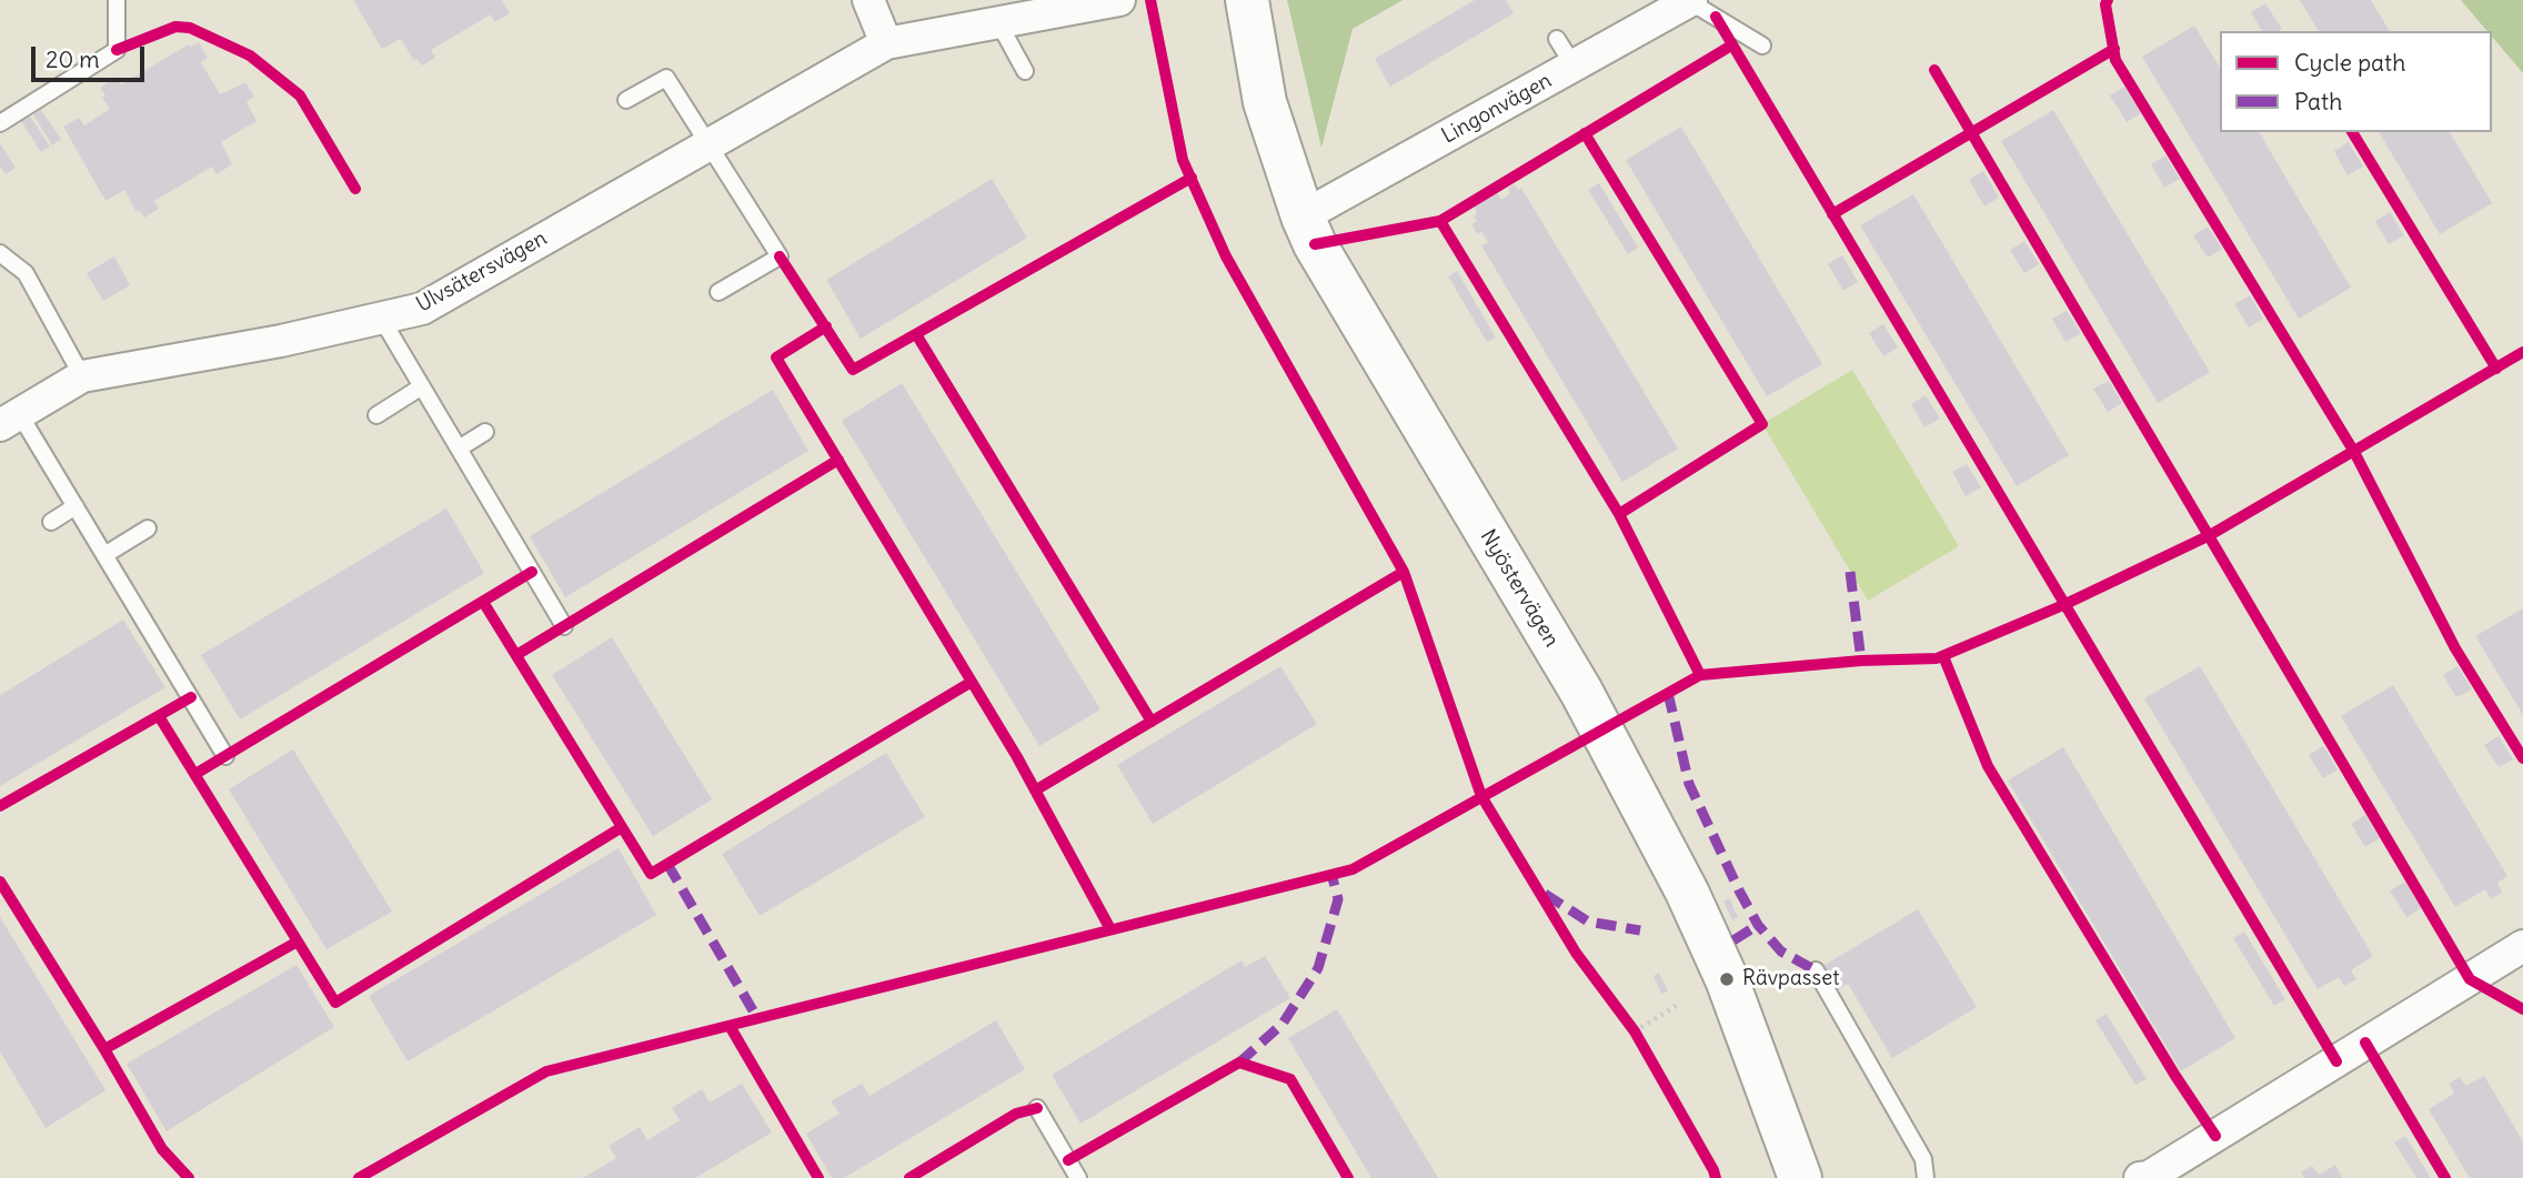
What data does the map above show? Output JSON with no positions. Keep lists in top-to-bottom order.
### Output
{
  "streets": {
    "street": ["Lingonvägen", "Ulvsätersvägen", "Nyöstervägen"]
  },
  "crossings": [
    ["Lingonvägen", "Nyöstervägen"]
  ],
  "places": ["Rävpasset"],
  "legend": ["Cycle path", "Path"],
  "scale_bar": "20 m"
}
